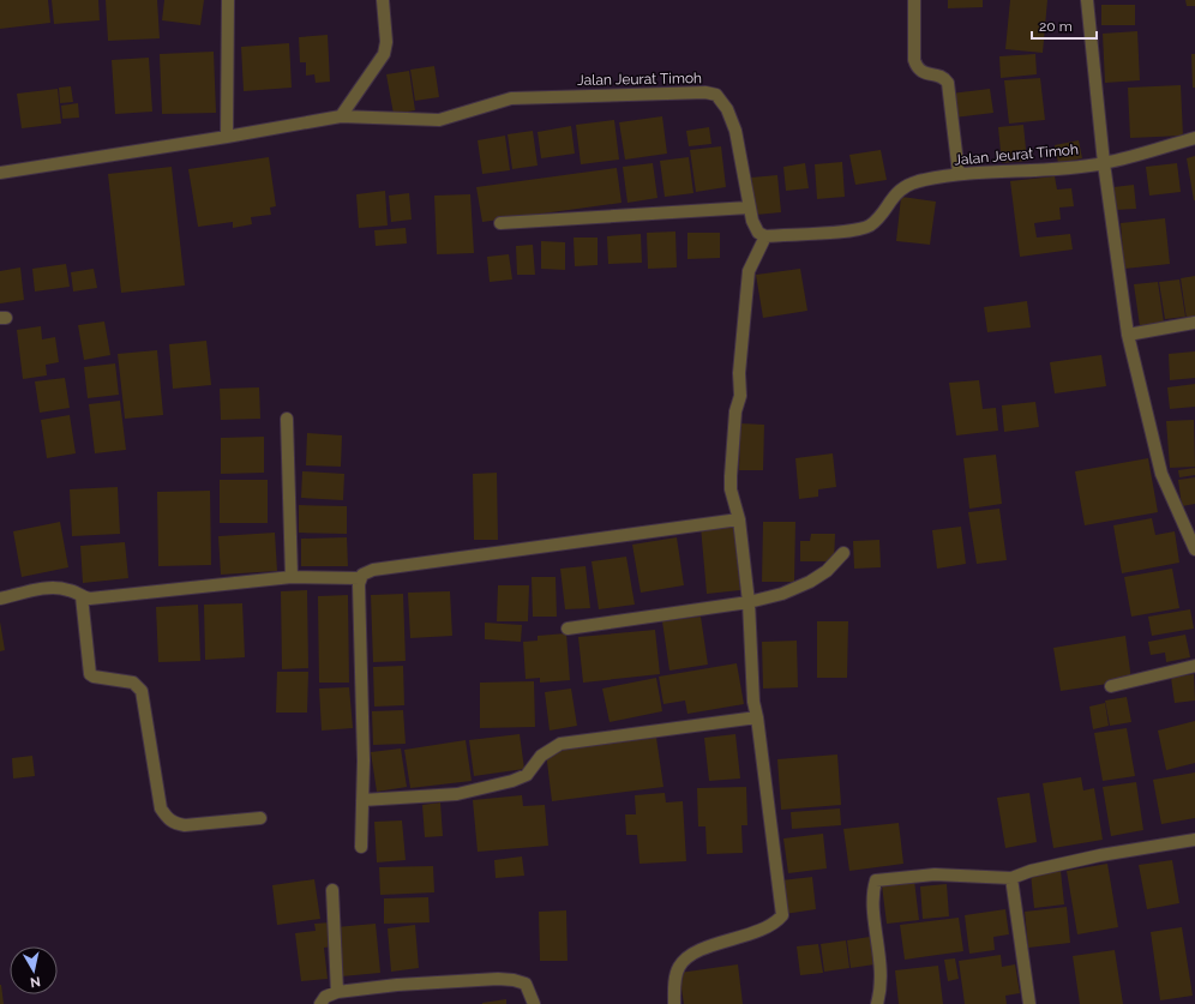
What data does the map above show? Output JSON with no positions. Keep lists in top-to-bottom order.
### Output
{
  "streets": {
    "street": ["Jalan Jeurat Timoh"]
  },
  "scale_bar": "20 m",
  "north": "bottom"
}
